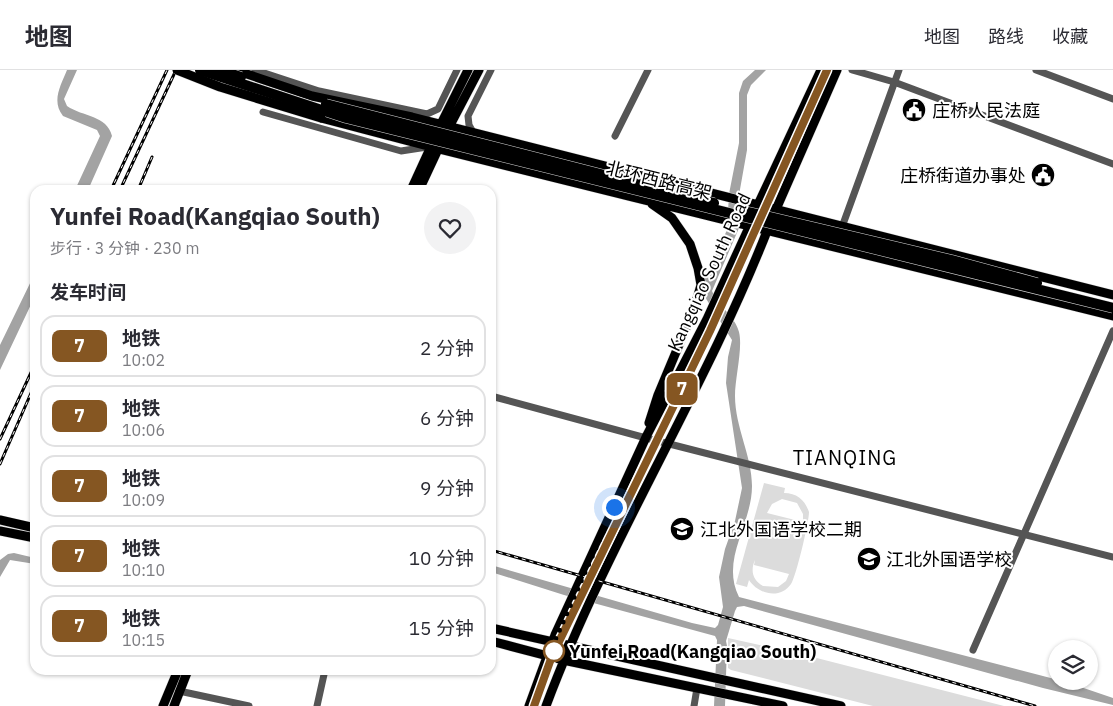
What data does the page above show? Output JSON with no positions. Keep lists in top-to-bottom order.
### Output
{
  "streets": {
    "highway": ["北环西路高架"],
    "main road": ["Kangqiao South Road"]
  },
  "districts": ["TIANQING"],
  "places": {
    "public building": ["庄桥人民法庭", "庄桥街道办事处"],
    "school or university": ["江北外国语学校二期", "江北外国语学校"],
    "other": ["Yunfei Road(Kangqiao South)"]
  },
  "lines": ["metro line 7"],
  "page": {
    "header": "地图",
    "nav": ["地图", "路线", "收藏"],
    "on_map": "7",
    "heading": [
      ["Yunfei Road(Kangqiao South)", "步行 · 3 分钟 · 230 m"],
      "发车时间"
    ],
    "list": [
      {
        "mark": "7",
        "name": "地铁",
        "note": "10:02",
        "value": "2 分钟"
      },
      {
        "mark": "7",
        "name": "地铁",
        "note": "10:06",
        "value": "6 分钟"
      },
      {
        "mark": "7",
        "name": "地铁",
        "note": "10:09",
        "value": "9 分钟"
      },
      {
        "mark": "7",
        "name": "地铁",
        "note": "10:10",
        "value": "10 分钟"
      },
      {
        "mark": "7",
        "name": "地铁",
        "note": "10:15",
        "value": "15 分钟"
      }
    ]
  }
}
